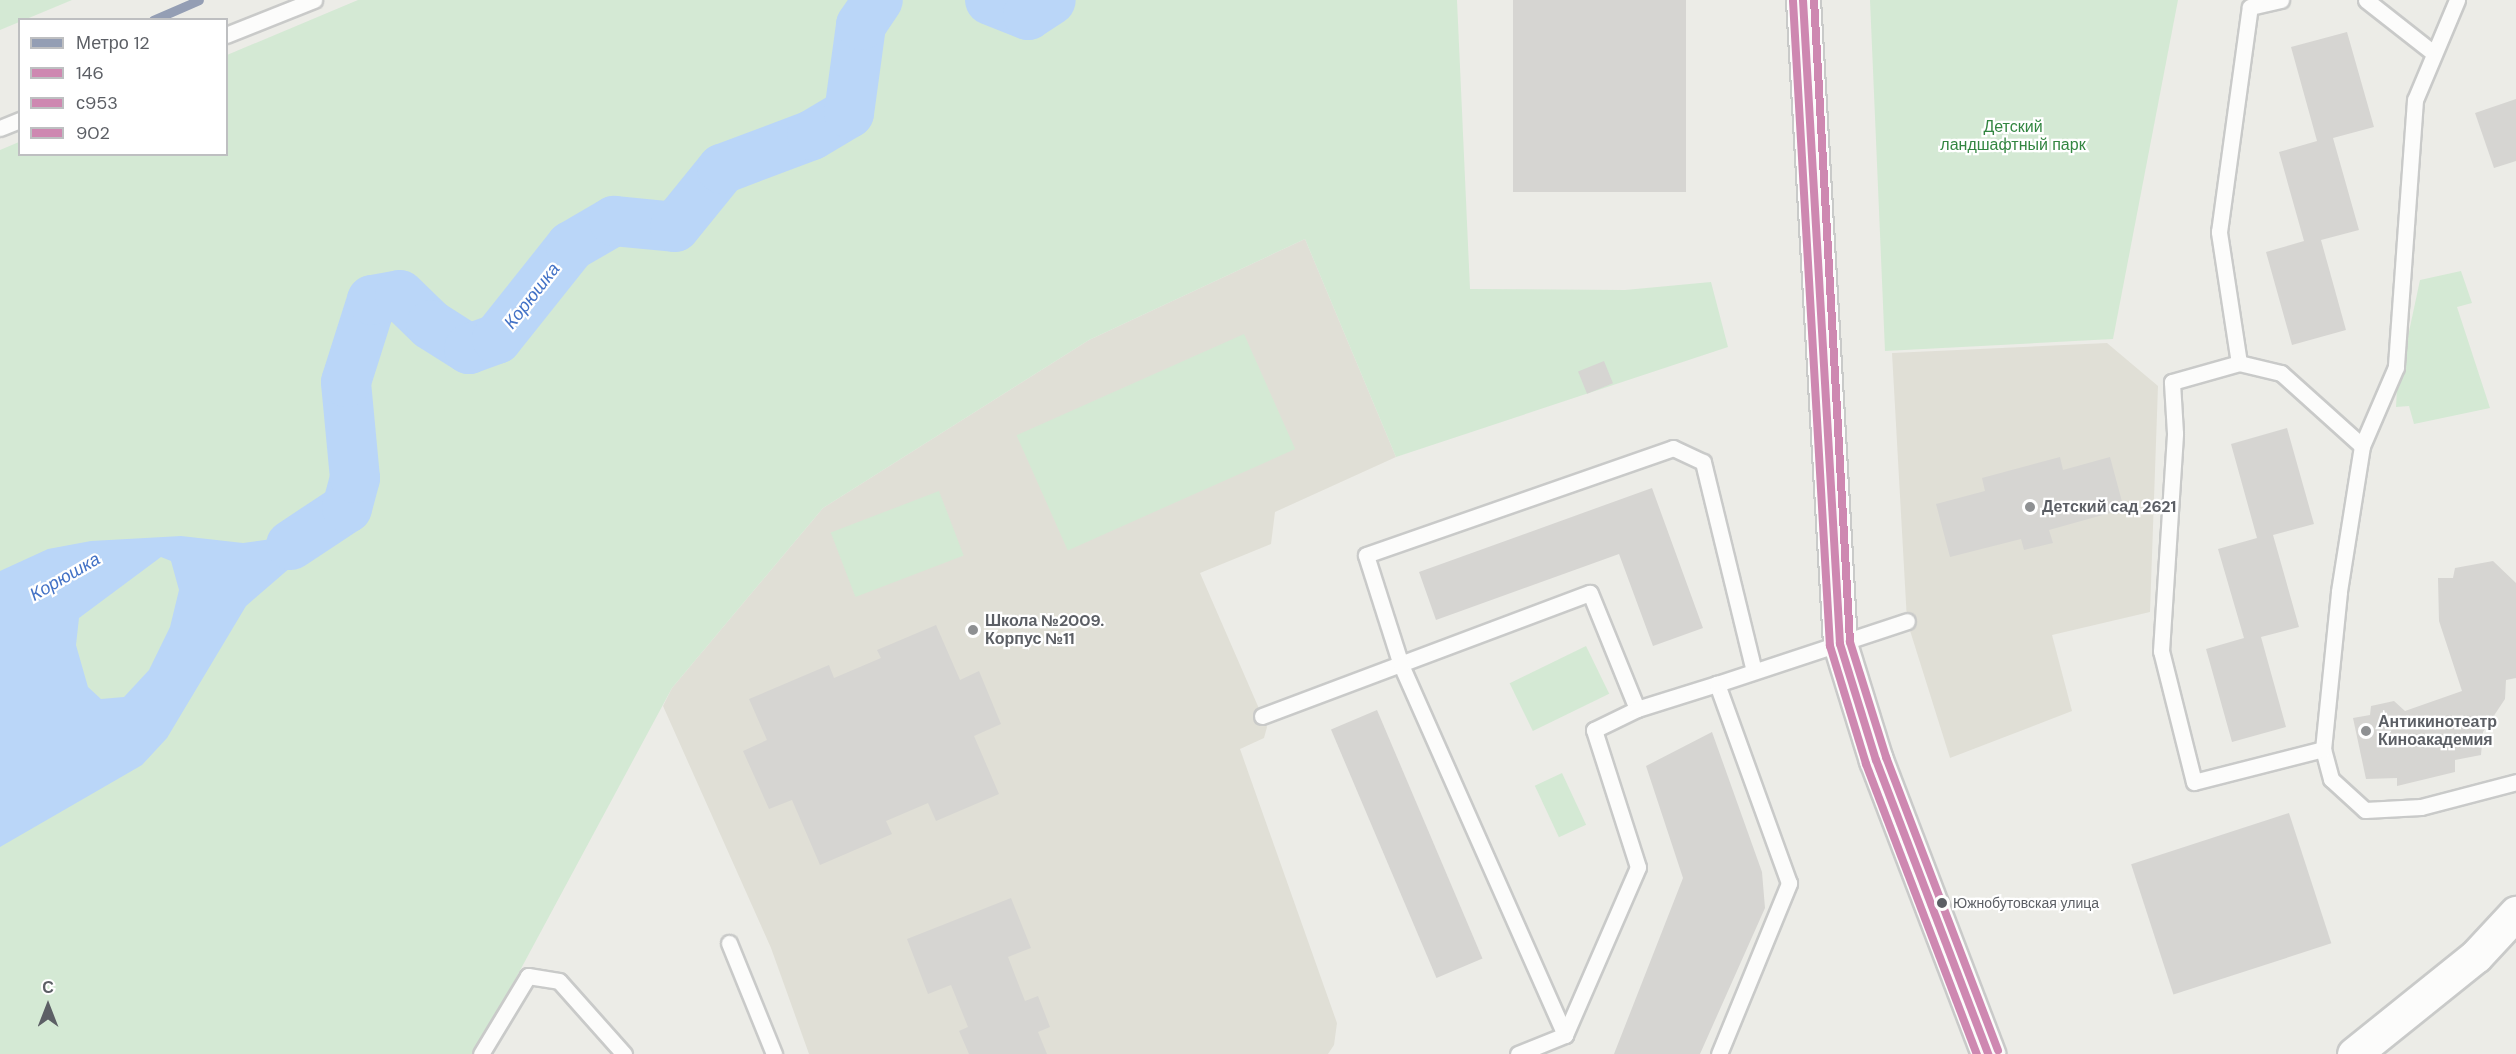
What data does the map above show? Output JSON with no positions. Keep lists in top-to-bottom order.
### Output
{
  "water": ["Корюшка"],
  "parks": ["Детский ландшафтный парк"],
  "places": [
    "Детский сад 2621",
    "Школа №2009. Корпус №11",
    "Антикинотеатр Киноакадемия",
    "Южнобутовская улица"
  ],
  "lines": [
    "metro line 12",
    "transit line 146",
    "transit line 902",
    "transit line с953"
  ],
  "legend": [
    "Метро 12",
    "146",
    "с953",
    "902"
  ],
  "north": "top"
}
